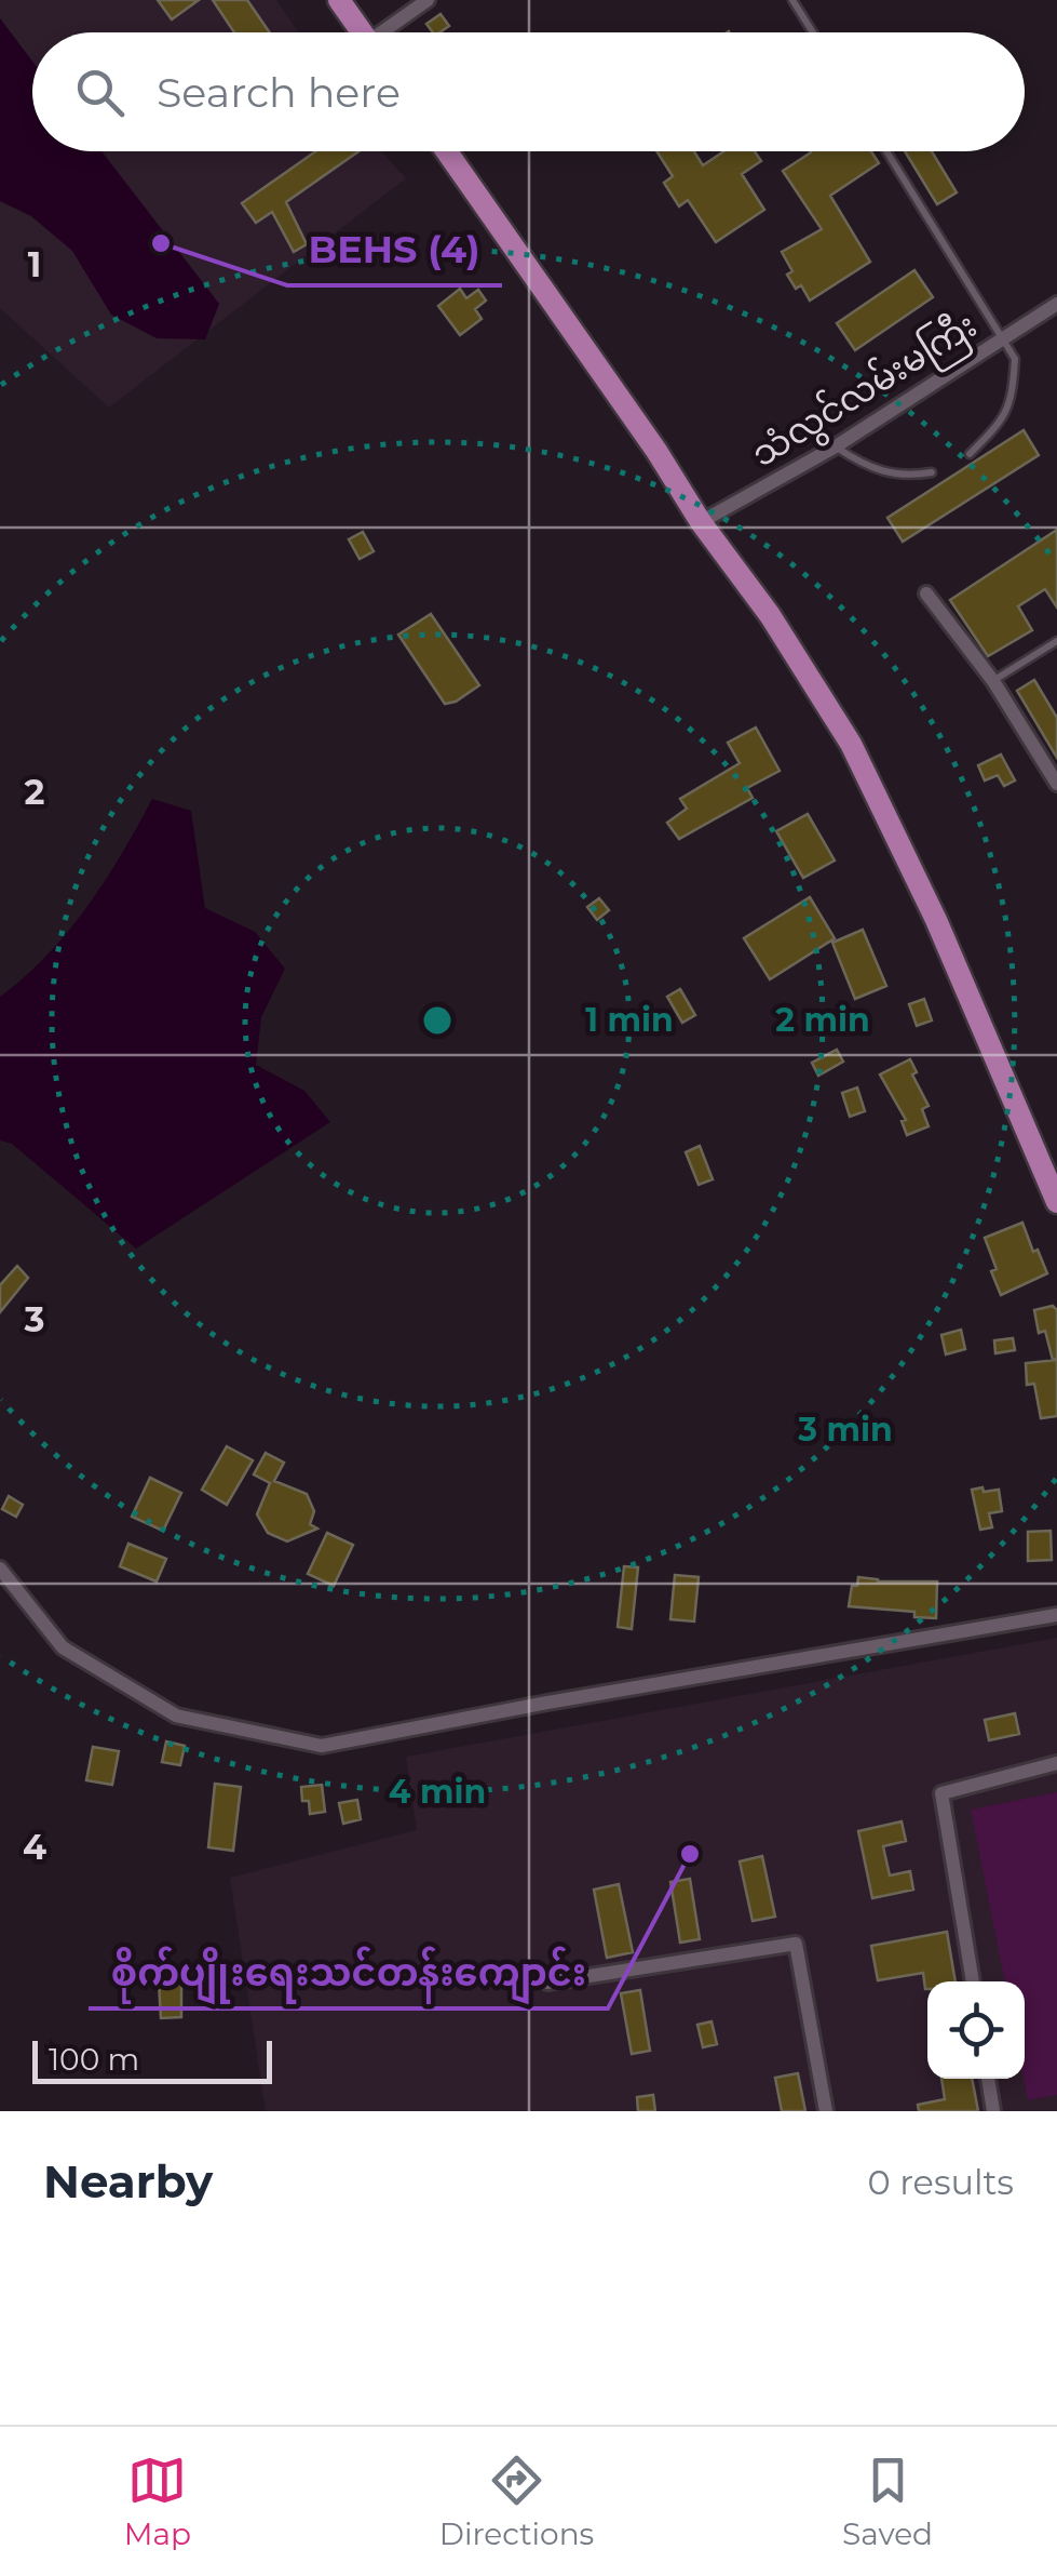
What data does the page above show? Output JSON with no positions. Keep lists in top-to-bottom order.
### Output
{
  "streets": {
    "street": ["သံလွင်လမ်းမကြီး"]
  },
  "places": ["BEHS (4)", "စိုက်ပျိုးရေးသင်တန်းကျောင်း"],
  "scale_bar": "100 m",
  "page": {
    "search": "Search here",
    "scale": "100 m",
    "heading": ["Nearby", "0 results"],
    "nav": ["Map", "Directions", "Saved"]
  },
  "grid": {
    "rows": [
      "1",
      "2",
      "3",
      "4"
    ]
  },
  "rings": [
    "1 min",
    "2 min",
    "3 min",
    "4 min"
  ]
}
